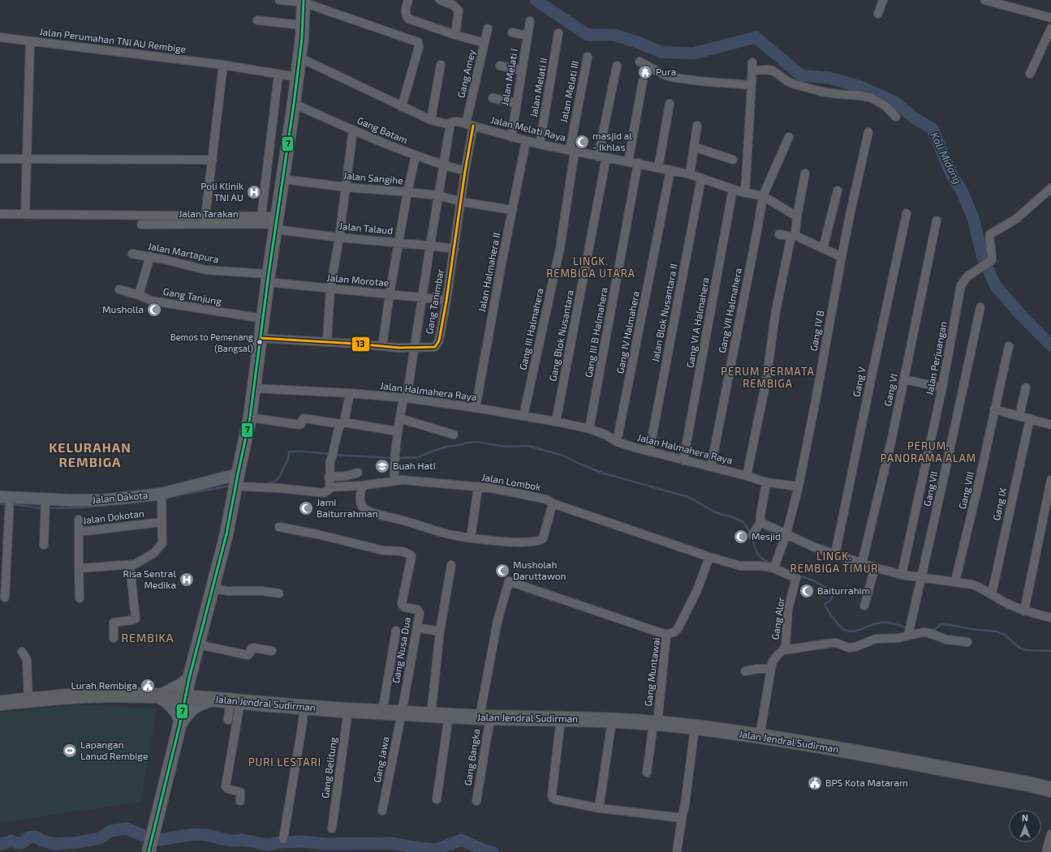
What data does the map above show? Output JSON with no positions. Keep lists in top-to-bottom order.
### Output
{
  "streets": {
    "highway": ["Jalan Jendral Sudirman"],
    "street": [
      "Jalan Perumahan TNI AU Rembige",
      "Gang Amey",
      "Jalan Melati I",
      "Jalan Melati II",
      "Jalan Melati III",
      "Jalan Melati Raya",
      "Gang Batam",
      "Jalan Sangihe",
      "Jalan Tarakan",
      "Jalan Talaud",
      "Jalan Martapura",
      "Jalan Halmahera II",
      "Jalan Morotae",
      "Gang Tanjung",
      "Gang Tanimbar",
      "Gang VII Halmahera",
      "Jalan Blok Nusantara II",
      "Gang VI A Halmahera",
      "Gang III Halmahera",
      "Gang IV B",
      "Gang III B Halmahera",
      "Gang IV Halmahera",
      "Gang Blok Nusantara",
      "Jalan Perjuangan",
      "Gang V",
      "Gang VI",
      "Jalan Halmahera Raya",
      "Jalan Lombok",
      "Gang VII",
      "Gang VIII",
      "Jalan Dakota",
      "Gang IX",
      "Jalan Dokotan",
      "Gang Alor",
      "Gang Nusa Dua",
      "Gang Muntawai",
      "Gang Bangka",
      "Gang Jawa",
      "Gang Belitung"
    ]
  },
  "crossings": [
    ["Gang Amey", "Jalan Melati Raya"],
    ["Gang Amey", "Gang Tanimbar"],
    ["Jalan Melati I", "Jalan Melati Raya"],
    ["Jalan Melati II", "Jalan Melati Raya"],
    ["Jalan Melati III", "Jalan Melati Raya"],
    ["Jalan Melati III", "Gang III Halmahera"],
    ["Jalan Melati Raya", "Jalan Halmahera II"],
    ["Jalan Melati Raya", "Gang Tanimbar"],
    ["Jalan Melati Raya", "Gang VII Halmahera"],
    ["Jalan Melati Raya", "Jalan Blok Nusantara II"],
    ["Jalan Melati Raya", "Gang VI A Halmahera"],
    ["Jalan Melati Raya", "Gang III Halmahera"],
    ["Jalan Melati Raya", "Gang III B Halmahera"],
    ["Jalan Melati Raya", "Gang IV Halmahera"],
    ["Jalan Melati Raya", "Gang Blok Nusantara"],
    ["Gang Batam", "Gang Tanimbar"],
    ["Jalan Sangihe", "Jalan Halmahera II"],
    ["Jalan Sangihe", "Gang Tanimbar"],
    ["Jalan Tarakan", "Jalan Talaud"],
    ["Jalan Talaud", "Gang Tanimbar"],
    ["Jalan Martapura", "Jalan Morotae"],
    ["Jalan Halmahera II", "Jalan Halmahera Raya"],
    ["Jalan Morotae", "Gang Tanimbar"],
    ["Gang VII Halmahera", "Jalan Halmahera Raya"],
    ["Jalan Blok Nusantara II", "Jalan Halmahera Raya"],
    ["Gang VI A Halmahera", "Jalan Halmahera Raya"],
    ["Gang III Halmahera", "Jalan Halmahera Raya"],
    ["Gang IV B", "Jalan Halmahera Raya"],
    ["Gang III B Halmahera", "Jalan Halmahera Raya"],
    ["Gang IV Halmahera", "Jalan Halmahera Raya"],
    ["Gang Blok Nusantara", "Jalan Halmahera Raya"],
    ["Jalan Lombok", "Jalan Dakota"],
    ["Jalan Lombok", "Gang Alor"],
    ["Jalan Lombok", "Gang Muntawai"],
    ["Gang Alor", "Jalan Jendral Sudirman"],
    ["Gang Nusa Dua", "Jalan Jendral Sudirman"],
    ["Gang Nusa Dua", "Gang Jawa"],
    ["Gang Muntawai", "Jalan Jendral Sudirman"],
    ["Gang Muntawai", "Gang Bangka"],
    ["Jalan Jendral Sudirman", "Gang Bangka"],
    ["Jalan Jendral Sudirman", "Gang Jawa"],
    ["Jalan Jendral Sudirman", "Gang Belitung"]
  ],
  "districts": [
    "LINGK. REMBIGA UTARA",
    "PERUM PERMATA REMBIGA",
    "PERUM. PANORAMA ALAM",
    "KELURAHAN REMBIGA",
    "LINGK. REMBIGA TIMUR",
    "REMBIKA",
    "PURI LESTARI"
  ],
  "water": ["Kali Midang"],
  "places": {
    "temple": ["Pura"],
    "mosque": [
      "masjid al - Ikhlas",
      "Musholla",
      "Jami Baiturrahman",
      "Mesjid",
      "Musholah Daruttawon",
      "Baiturrahim"
    ],
    "hospital": ["Poli Klinik TNI AU", "Risa Sentral Medika"],
    "other": ["Bemos to Pemenang (Bangsal)"],
    "school or university": ["Buah Hati"],
    "public building": ["Lurah Rembiga", "BPS Kota Mataram"],
    "sports": ["Lapangan Lanud Rembige"]
  },
  "lines": ["transit line 7", "transit line 13"],
  "north": "top"
}
